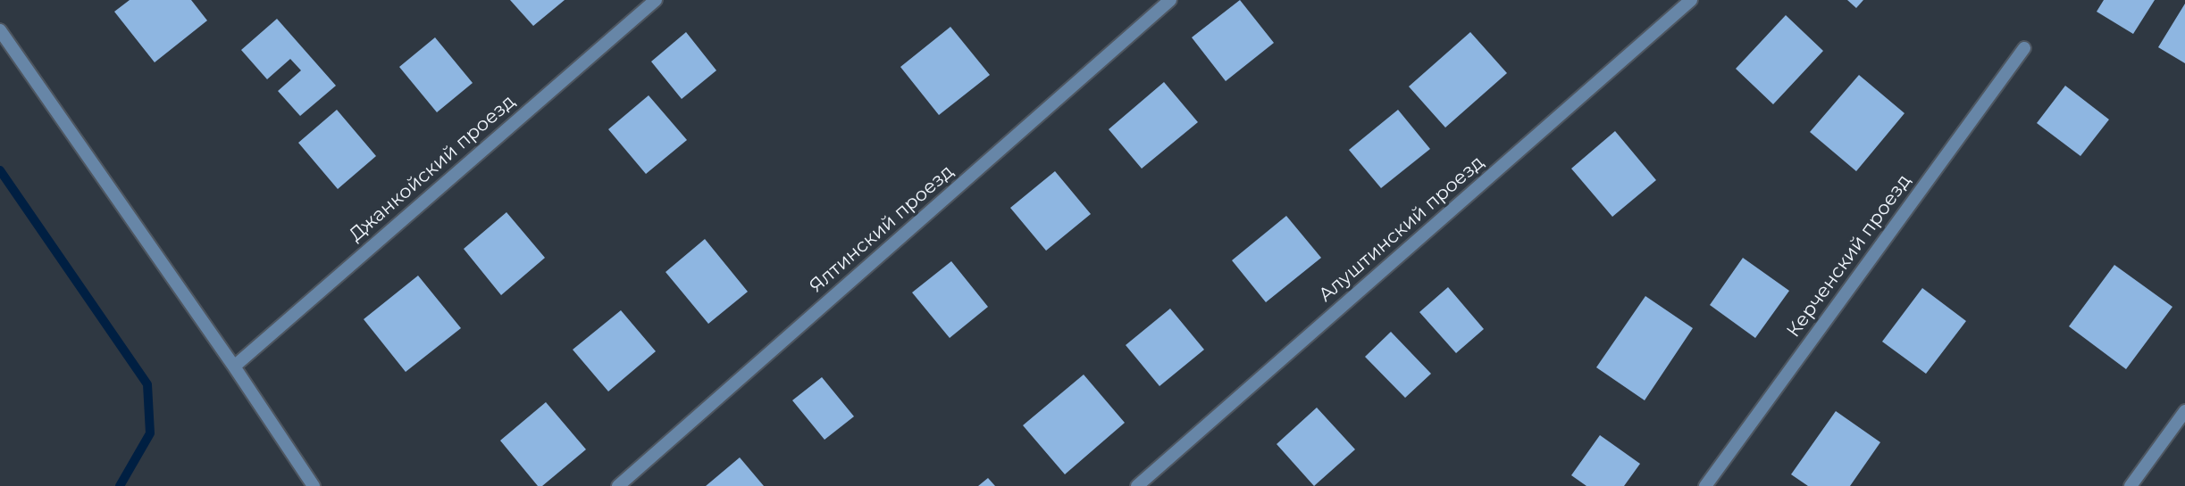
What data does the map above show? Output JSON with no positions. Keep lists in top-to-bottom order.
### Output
{
  "streets": {
    "street": [
      "Джанкойский проезд",
      "Ялтинский проезд",
      "Алуштинский проезд",
      "Керченский проезд"
    ]
  }
}
